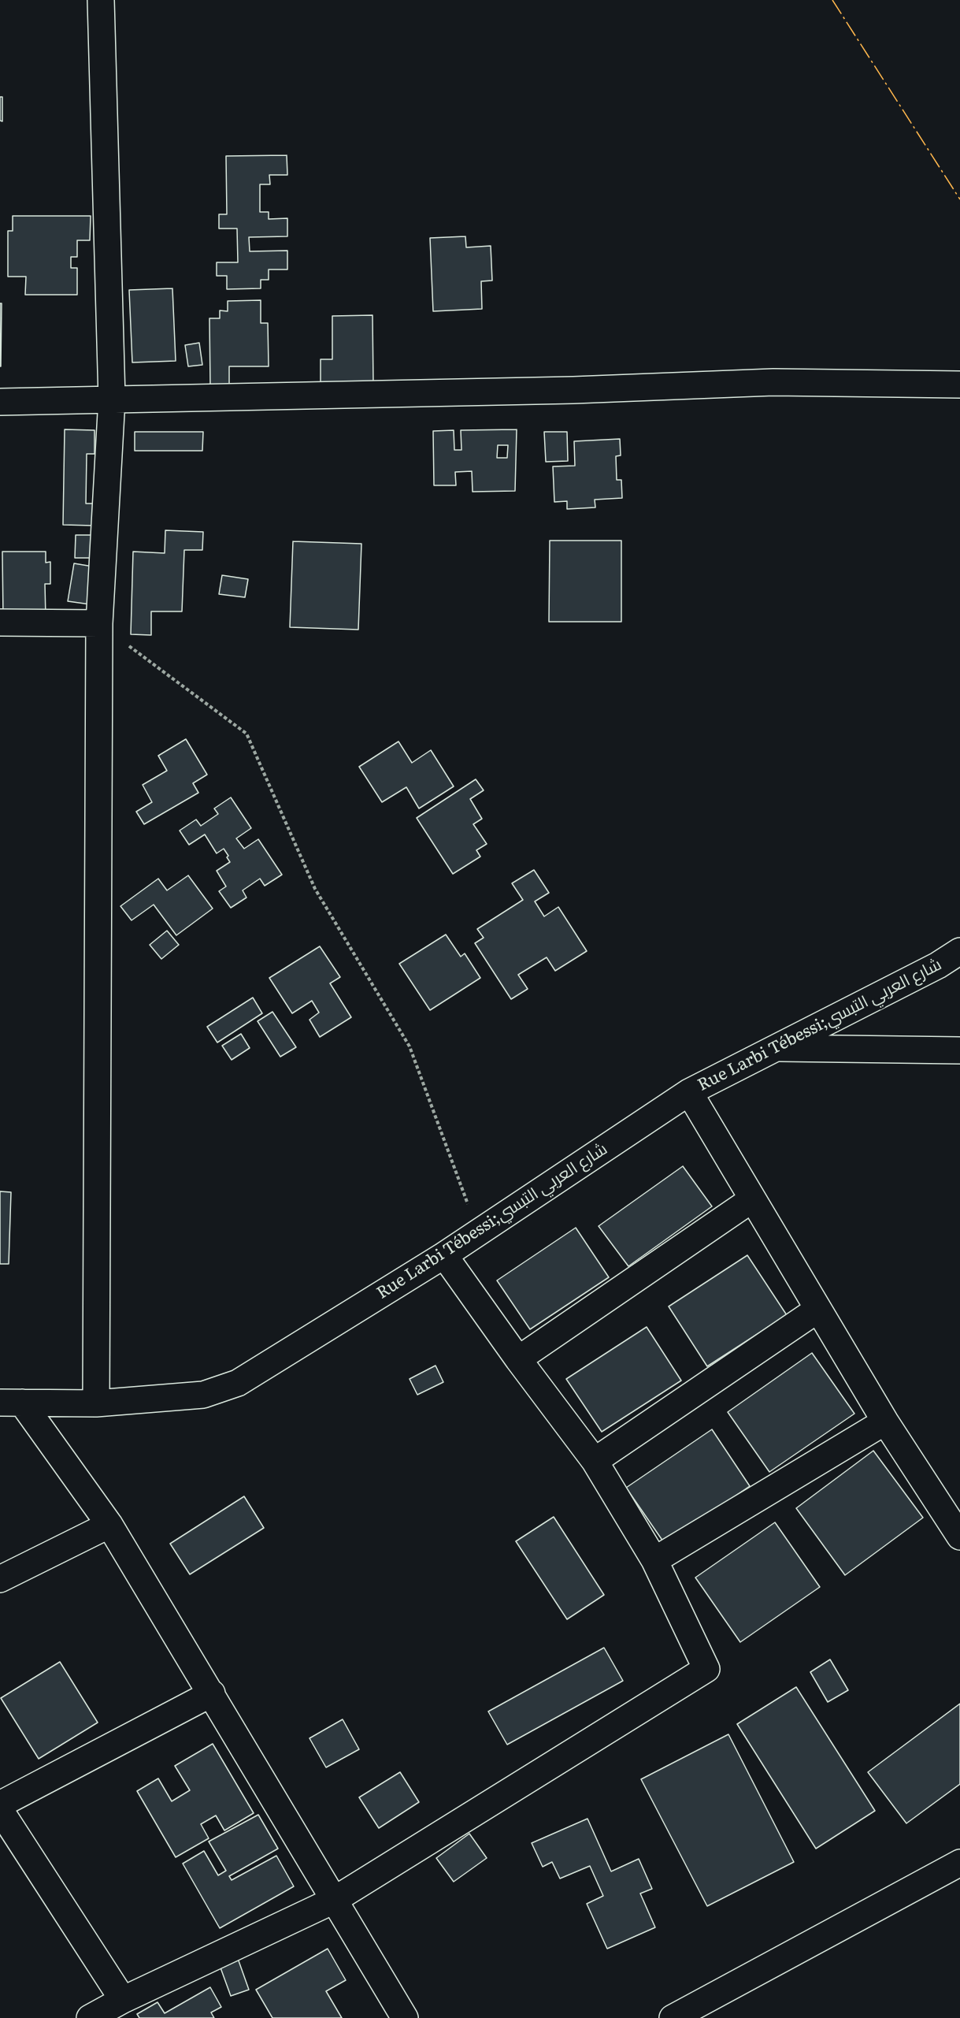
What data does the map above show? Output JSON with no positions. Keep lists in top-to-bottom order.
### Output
{
  "streets": {
    "street": ["Rue Larbi Tébessi;شارع العربي التبسي"]
  }
}
